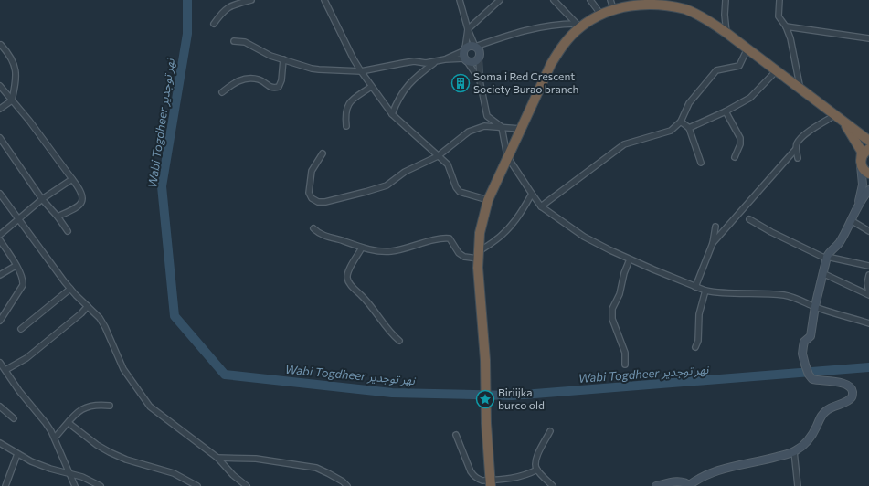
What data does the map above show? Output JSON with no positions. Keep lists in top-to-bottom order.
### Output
{
  "water": ["Wabi Togdheer نهر توجدير"],
  "places": {
    "building": ["Somali Red Crescent Society Burao branch"],
    "place": ["Biriijka burco old"]
  }
}
